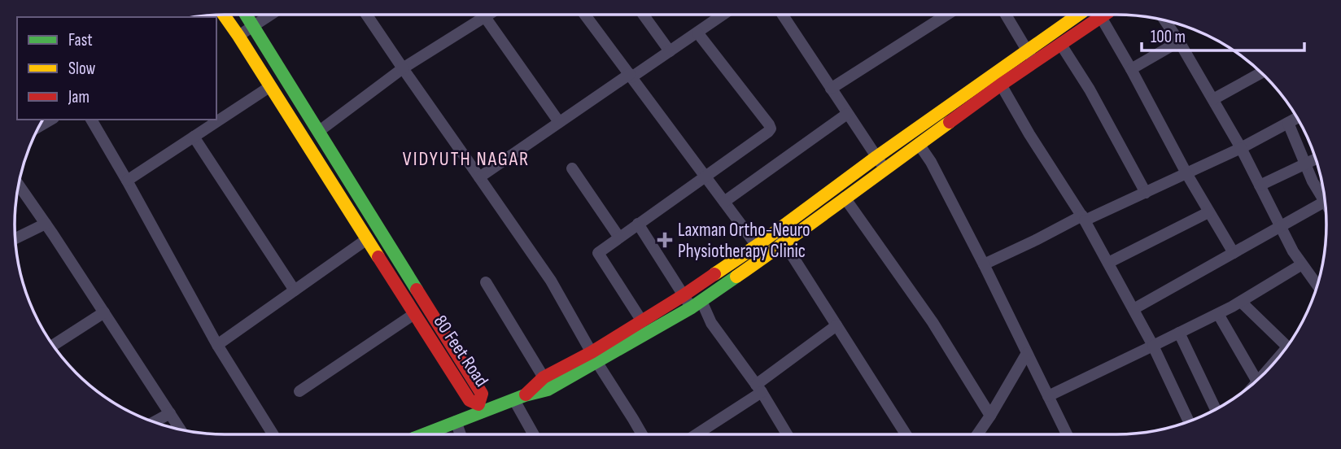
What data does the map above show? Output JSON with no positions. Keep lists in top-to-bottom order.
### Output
{
  "streets": {
    "street": ["80 Feet Road"]
  },
  "districts": ["VIDYUTH NAGAR"],
  "places": {
    "health": ["Laxman Ortho-Neuro Physiotherapy Clinic"]
  },
  "legend": ["Fast", "Slow", "Jam"],
  "scale_bar": "100 m"
}
